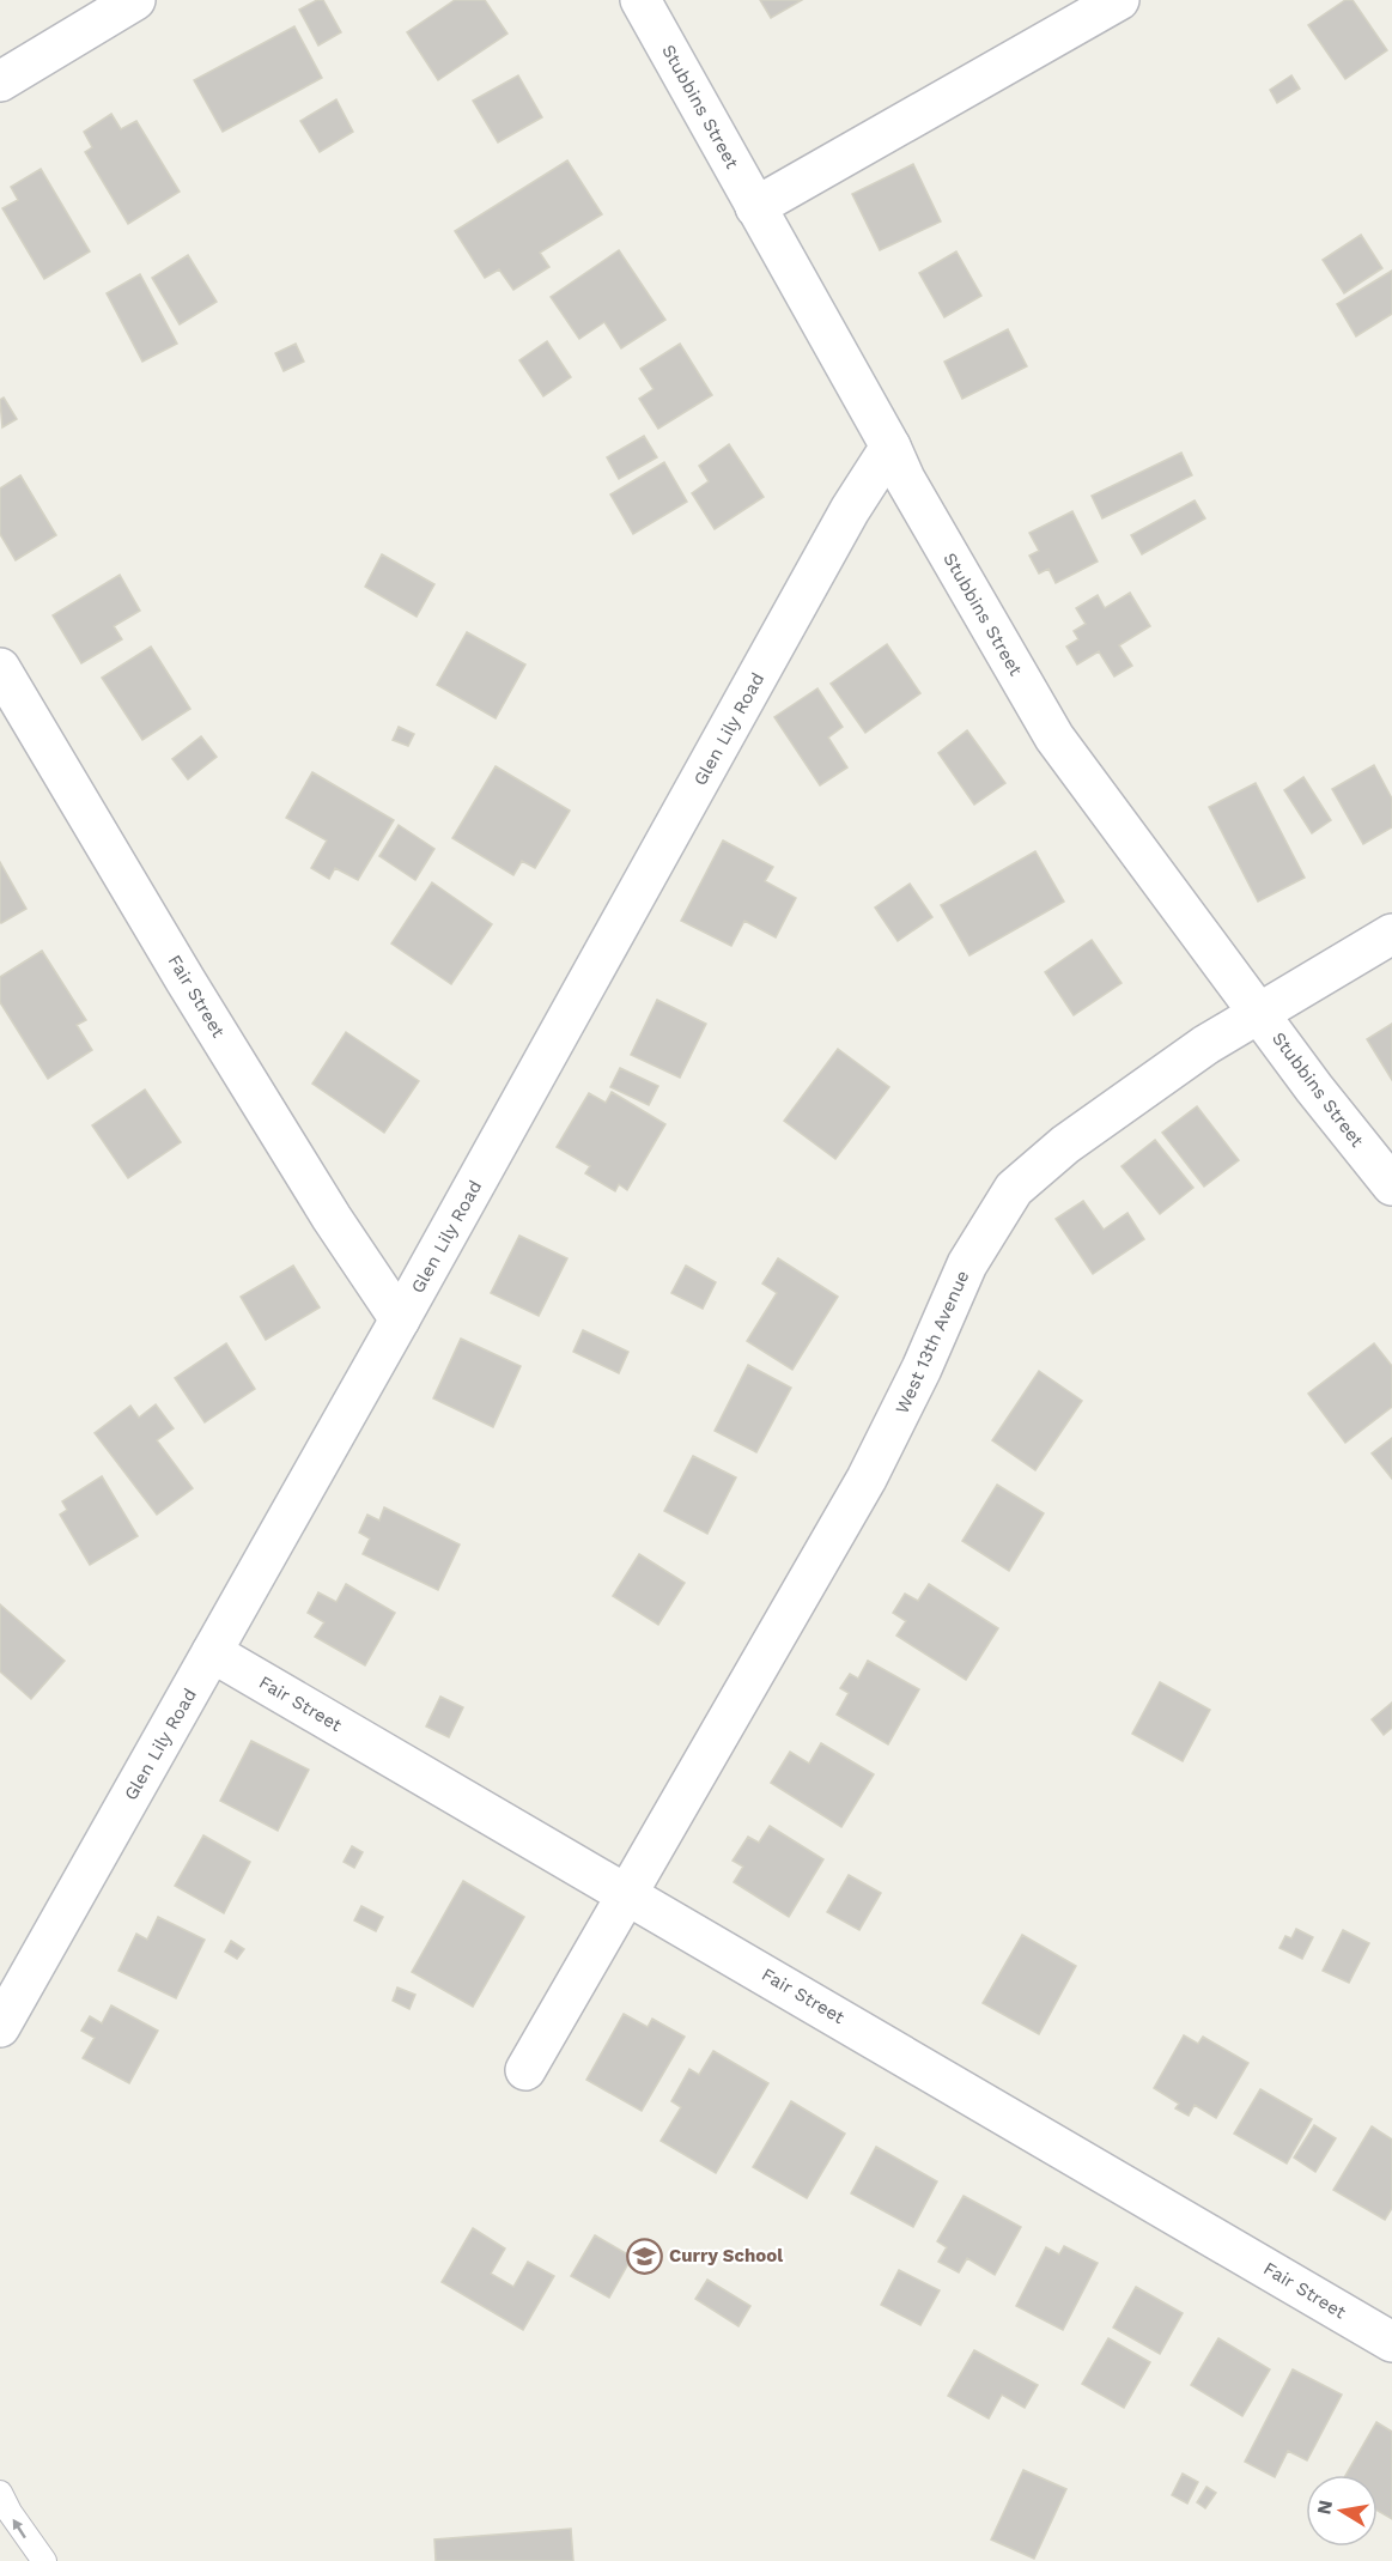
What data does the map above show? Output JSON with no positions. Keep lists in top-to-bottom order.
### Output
{
  "streets": {
    "street": [
      "Stubbins Street",
      "Glen Lily Road",
      "Fair Street",
      "West 13th Avenue"
    ]
  },
  "crossings": [
    ["Stubbins Street", "Glen Lily Road"],
    ["Stubbins Street", "West 13th Avenue"],
    ["Glen Lily Road", "Fair Street"],
    ["Fair Street", "West 13th Avenue"]
  ],
  "places": {
    "school or university": ["Curry School"]
  },
  "north": "left"
}
